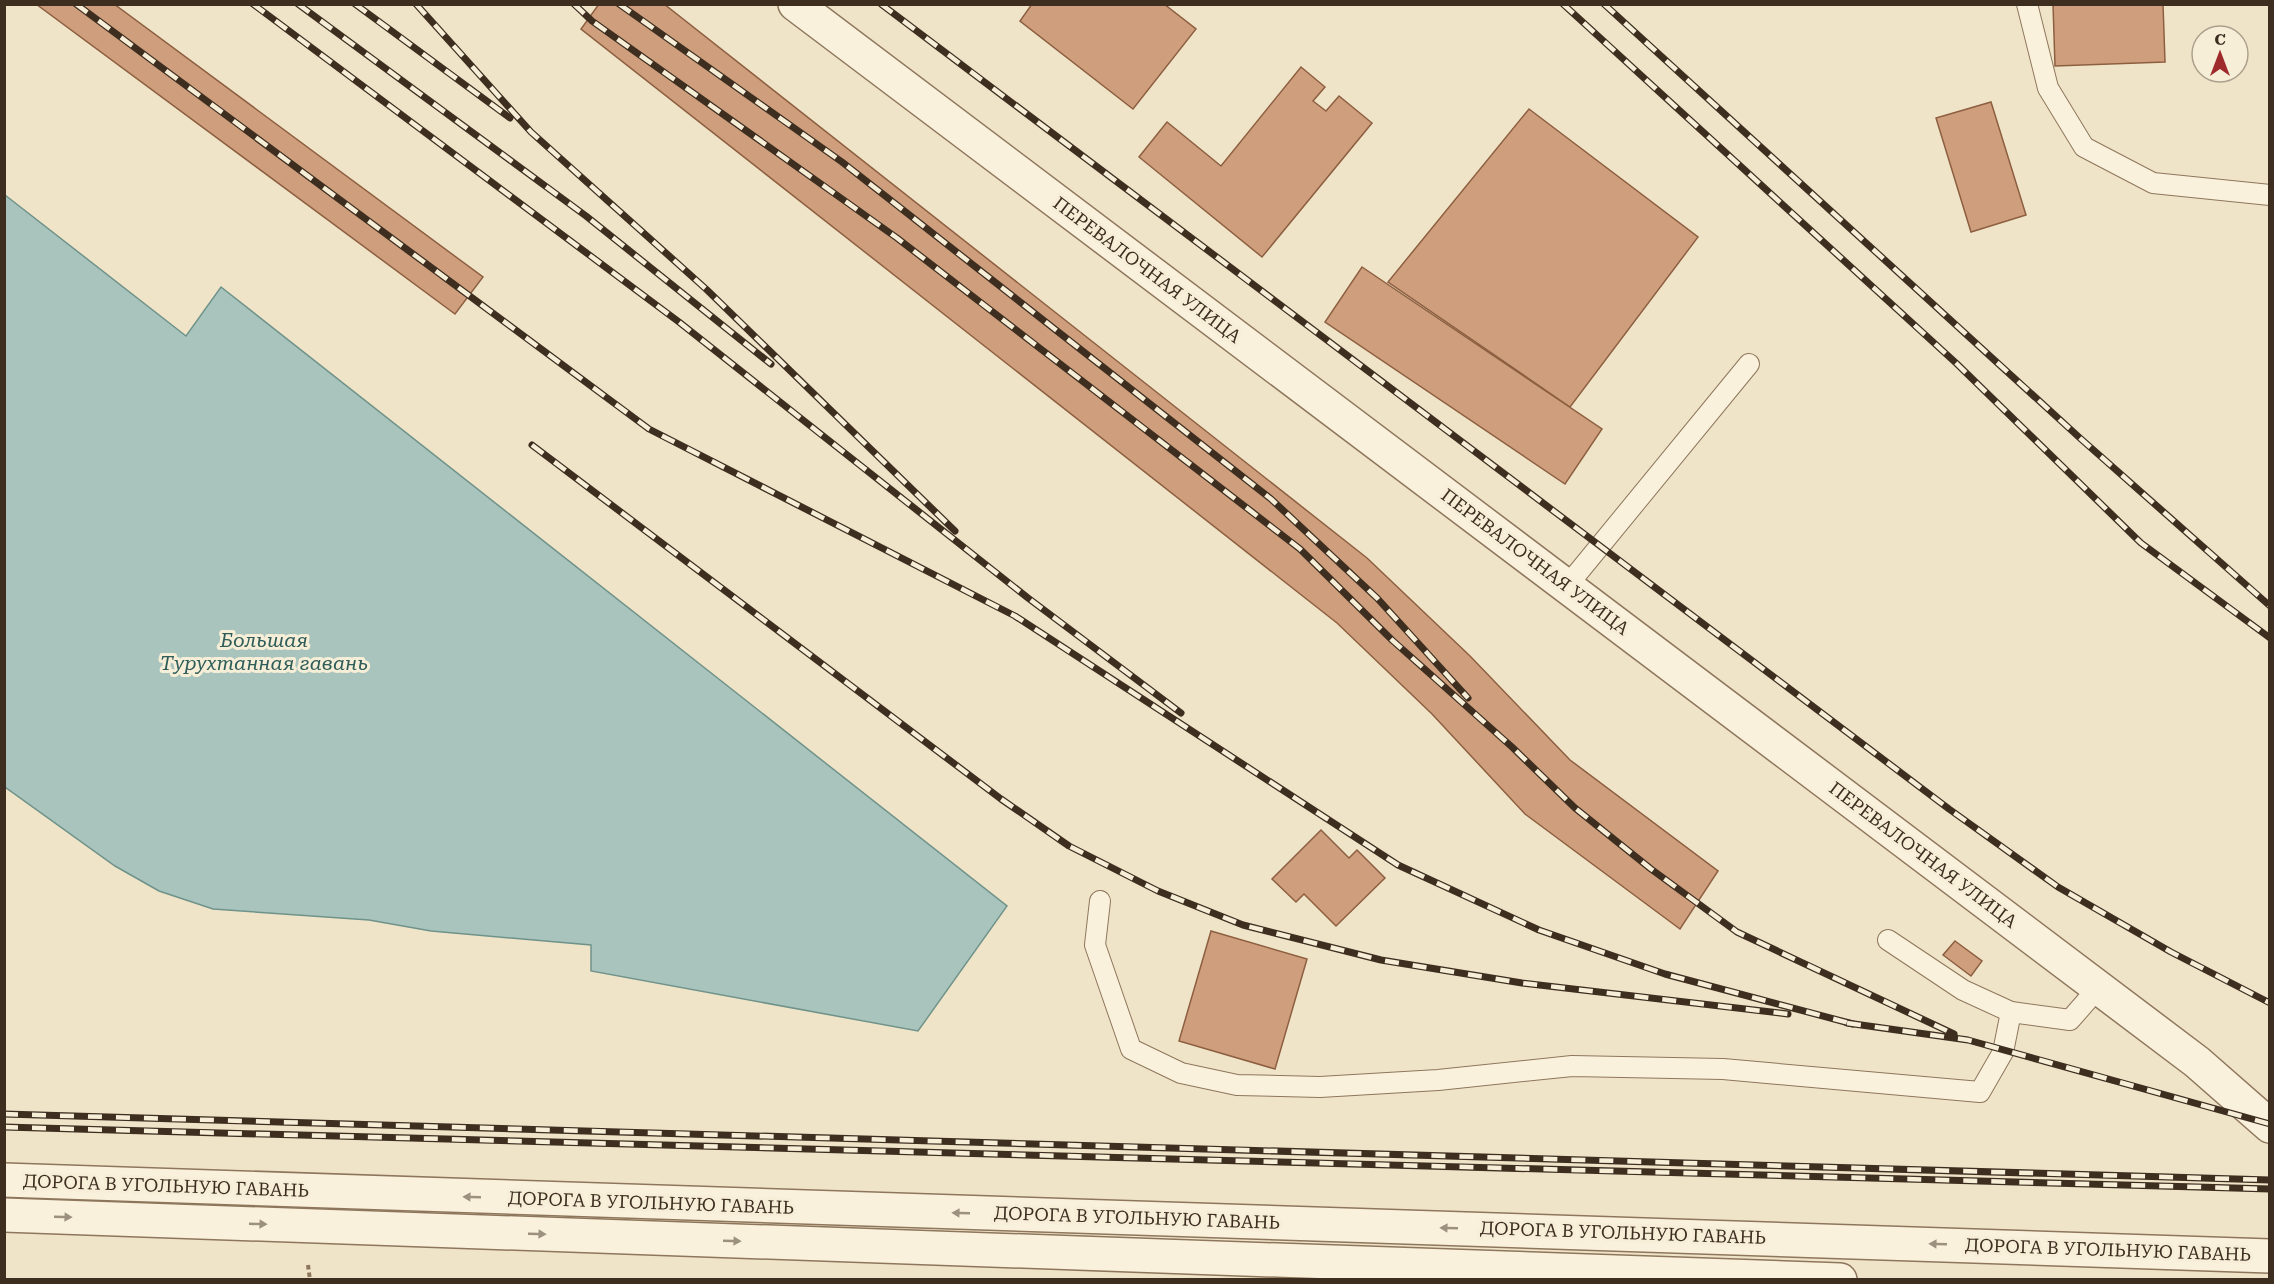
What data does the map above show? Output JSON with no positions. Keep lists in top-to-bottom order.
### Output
{
  "streets": {
    "street": ["ПЕРЕВАЛОЧНАЯ УЛИЦА", "ДОРОГА В УГОЛЬНУЮ ГАВАНЬ"]
  },
  "water": ["Большая Турухтанная гавань"],
  "north": "top"
}
